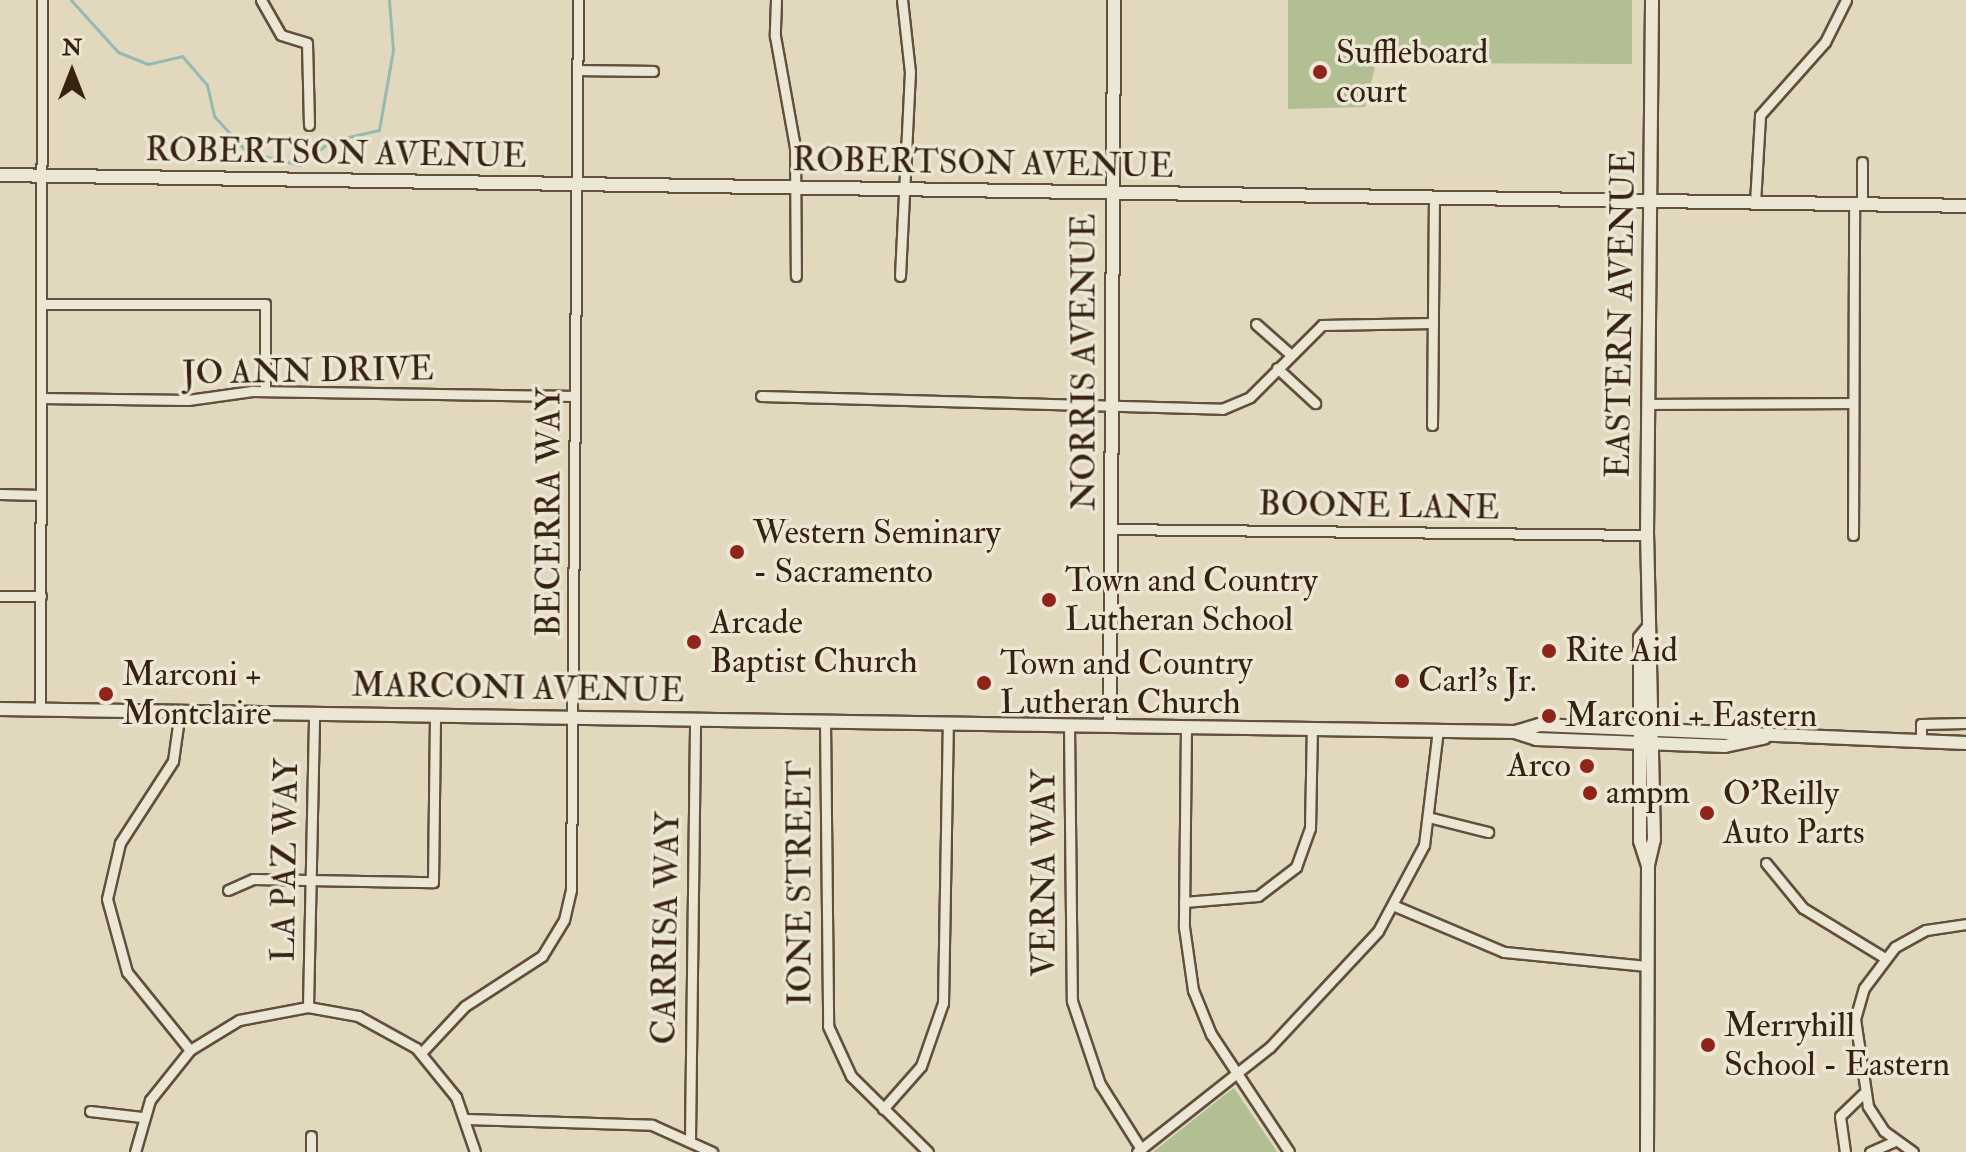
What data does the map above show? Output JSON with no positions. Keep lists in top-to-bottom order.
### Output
{
  "streets": {
    "main road": [
      "ROBERTSON AVENUE",
      "EASTERN AVENUE",
      "NORRIS AVENUE",
      "MARCONI AVENUE"
    ],
    "street": [
      "JO ANN DRIVE",
      "BOONE LANE",
      "BECERRA WAY",
      "LA PAZ WAY",
      "VERNA WAY",
      "IONE STREET",
      "CARRISA WAY"
    ]
  },
  "crossings": [
    ["ROBERTSON AVENUE", "EASTERN AVENUE"],
    ["ROBERTSON AVENUE", "NORRIS AVENUE"],
    ["ROBERTSON AVENUE", "BECERRA WAY"],
    ["EASTERN AVENUE", "BOONE LANE"],
    ["EASTERN AVENUE", "MARCONI AVENUE"],
    ["NORRIS AVENUE", "BOONE LANE"],
    ["NORRIS AVENUE", "MARCONI AVENUE"],
    ["JO ANN DRIVE", "BECERRA WAY"],
    ["BECERRA WAY", "MARCONI AVENUE"],
    ["MARCONI AVENUE", "LA PAZ WAY"],
    ["MARCONI AVENUE", "VERNA WAY"],
    ["MARCONI AVENUE", "IONE STREET"],
    ["MARCONI AVENUE", "CARRISA WAY"]
  ],
  "places": [
    "Suffleboard court",
    "Western Seminary - Sacramento",
    "Town and Country Lutheran School",
    "Arcade Baptist Church",
    "Rite Aid",
    "Carl's Jr.",
    "Town and Country Lutheran Church",
    "Marconi + Montclaire",
    "Marconi + Eastern",
    "Arco",
    "ampm",
    "O'Reilly Auto Parts",
    "Merryhill School - Eastern"
  ],
  "north": "top"
}
